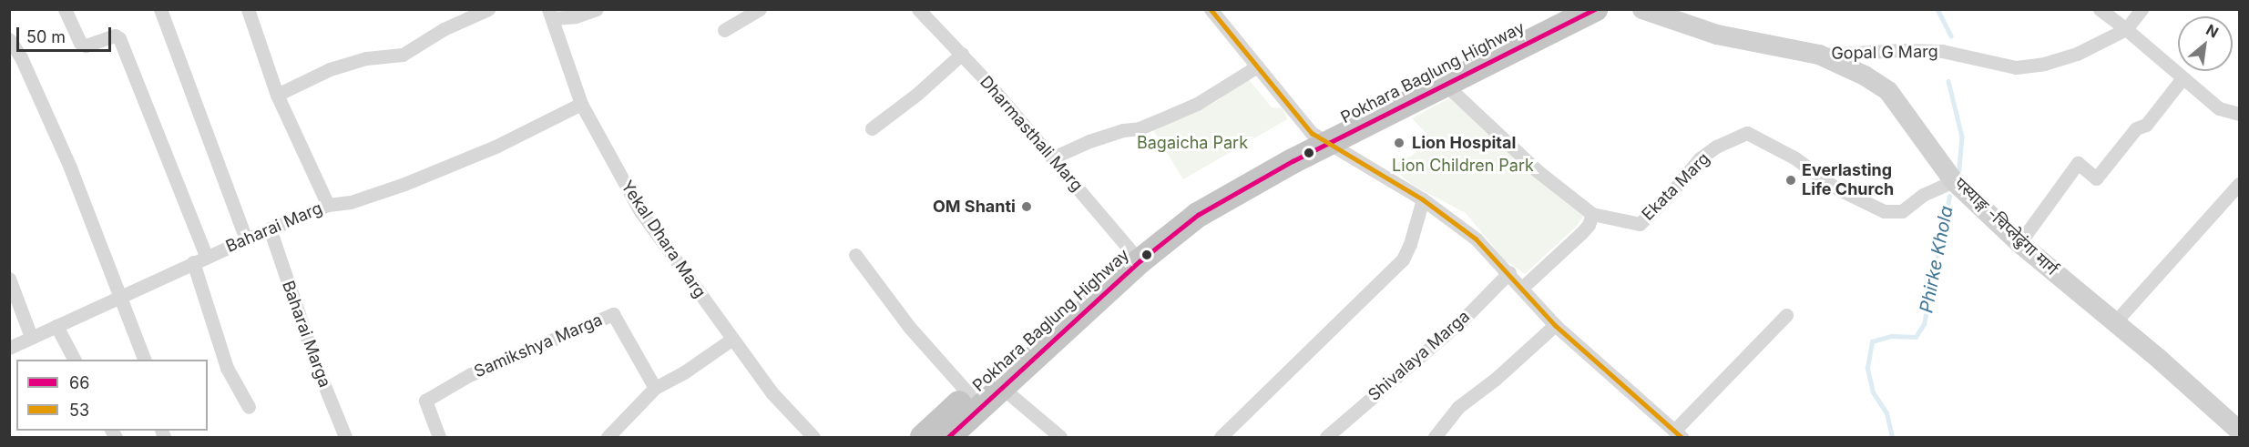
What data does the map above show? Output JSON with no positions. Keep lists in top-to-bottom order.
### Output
{
  "streets": {
    "highway": ["Pokhara Baglung Highway"],
    "main road": ["पस्याङ्ग -चिप्लेढुंगा मार्ग"],
    "street": [
      "Gopal G Marg",
      "Dharmasthali Marg",
      "Ekata Marg",
      "Baharai Marg",
      "Yekal Dhara Marg",
      "Baharai Marga",
      "Samikshya Marga",
      "Shivalaya Marga"
    ]
  },
  "crossings": [
    ["Gopal G Marg", "पस्याङ्ग -चिप्लेढुंगा मार्ग"],
    ["Pokhara Baglung Highway", "Dharmasthali Marg"],
    ["Pokhara Baglung Highway", "Ekata Marg"],
    ["Ekata Marg", "पस्याङ्ग -चिप्लेढुंगा मार्ग"],
    ["Baharai Marg", "Yekal Dhara Marg"],
    ["Baharai Marg", "Baharai Marga"]
  ],
  "water": ["Phirke Khola"],
  "parks": ["Bagaicha Park", "Lion Children Park"],
  "places": ["Lion Hospital", "Everlasting Life Church", "OM Shanti"],
  "lines": ["transit line 66", "transit line 53"],
  "legend": ["66", "53"],
  "scale_bar": "50 m",
  "north": "top right"
}
